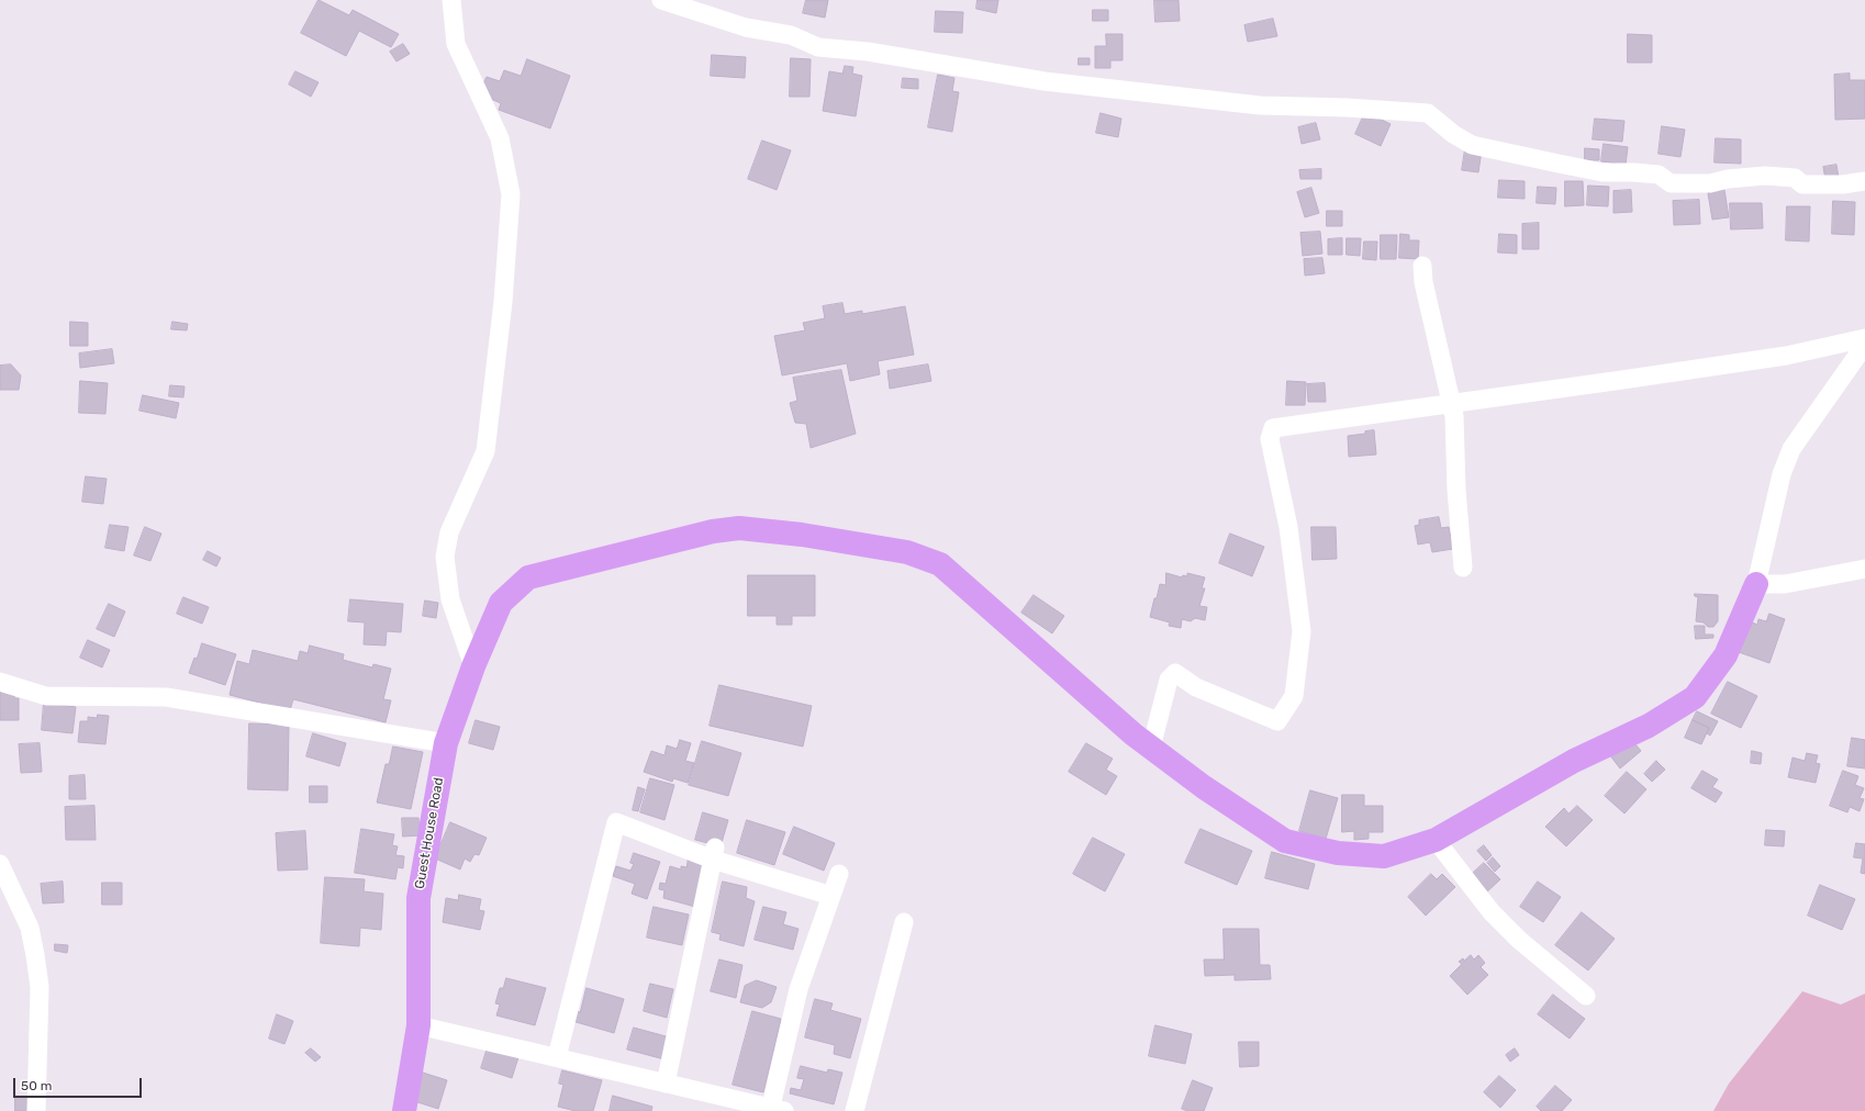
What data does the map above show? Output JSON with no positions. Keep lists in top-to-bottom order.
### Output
{
  "streets": {
    "main road": ["Guest House Road"]
  },
  "scale_bar": "50 m"
}
